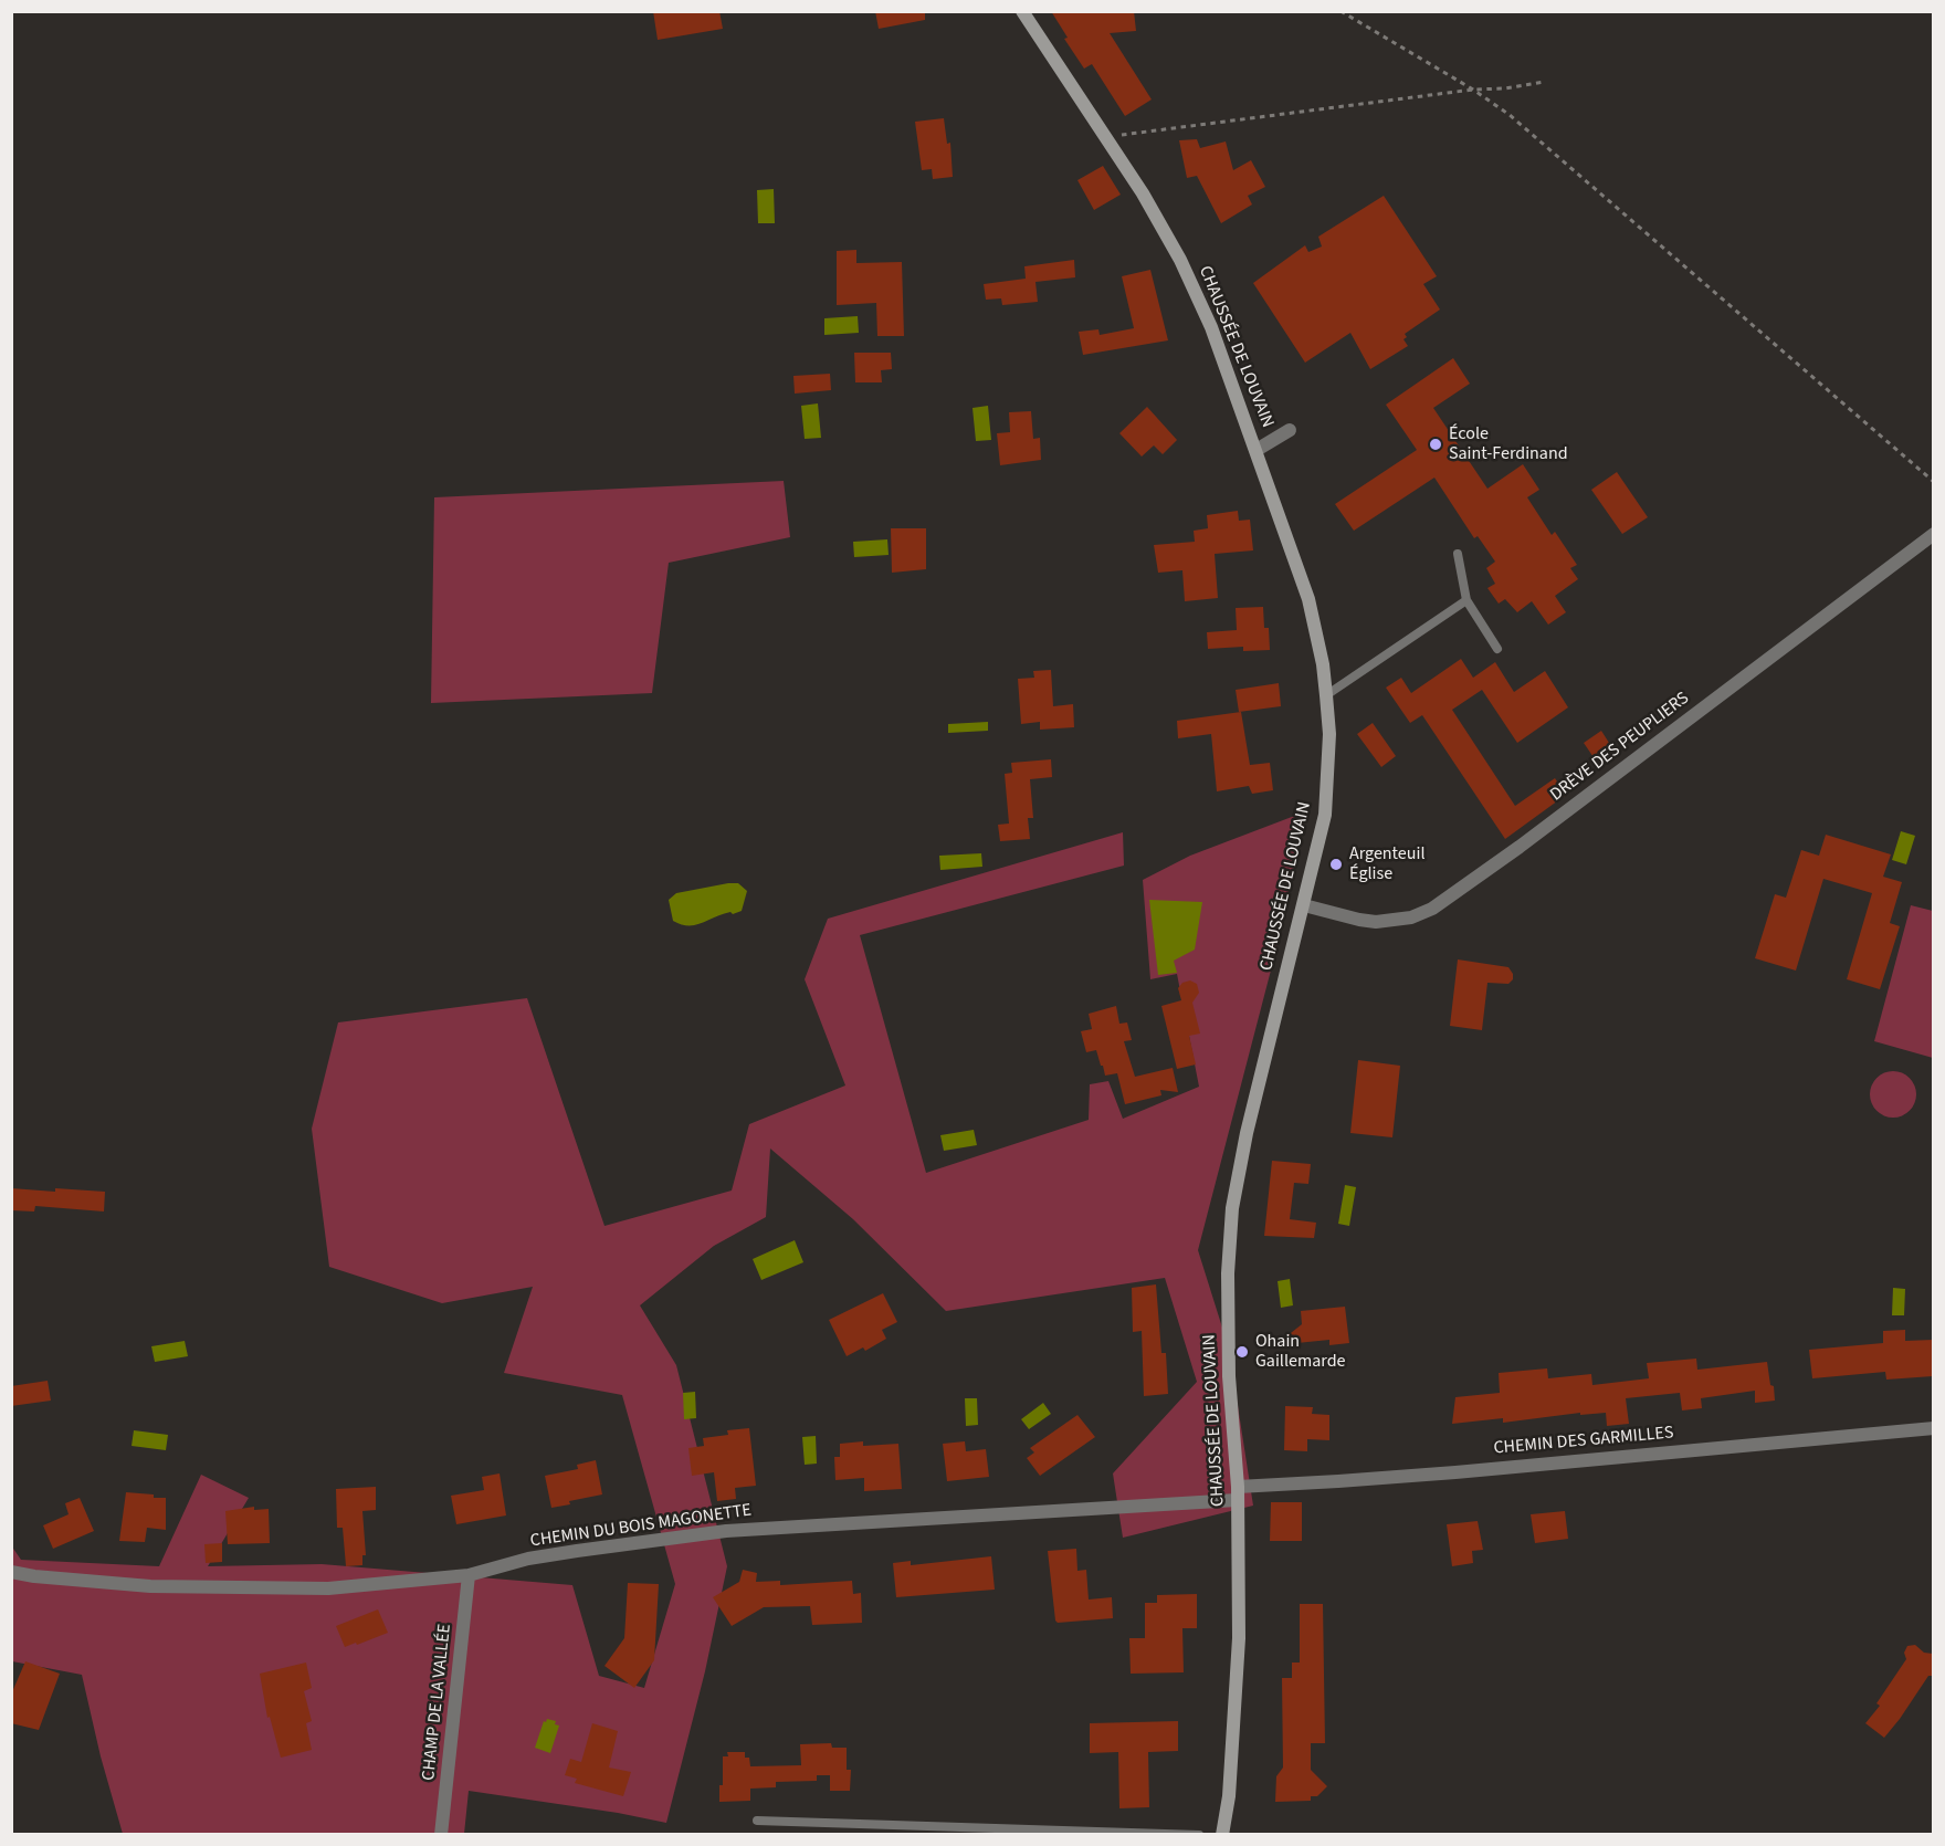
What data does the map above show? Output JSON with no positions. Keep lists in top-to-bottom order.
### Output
{
  "streets": {
    "main road": ["CHAUSSÉE DE LOUVAIN"],
    "street": [
      "DRÈVE DES PEUPLIERS",
      "CHEMIN DES GARMILLES",
      "CHEMIN DU BOIS MAGONETTE",
      "CHAMP DE LA VALLÉE"
    ]
  },
  "crossings": [
    ["CHAUSSÉE DE LOUVAIN", "DRÈVE DES PEUPLIERS"],
    ["CHAUSSÉE DE LOUVAIN", "CHEMIN DES GARMILLES"],
    ["CHAUSSÉE DE LOUVAIN", "CHEMIN DU BOIS MAGONETTE"],
    ["CHEMIN DES GARMILLES", "CHEMIN DU BOIS MAGONETTE"],
    ["CHEMIN DU BOIS MAGONETTE", "CHAMP DE LA VALLÉE"]
  ],
  "places": ["École Saint-Ferdinand", "Argenteuil Église", "Ohain Gaillemarde"]
}
